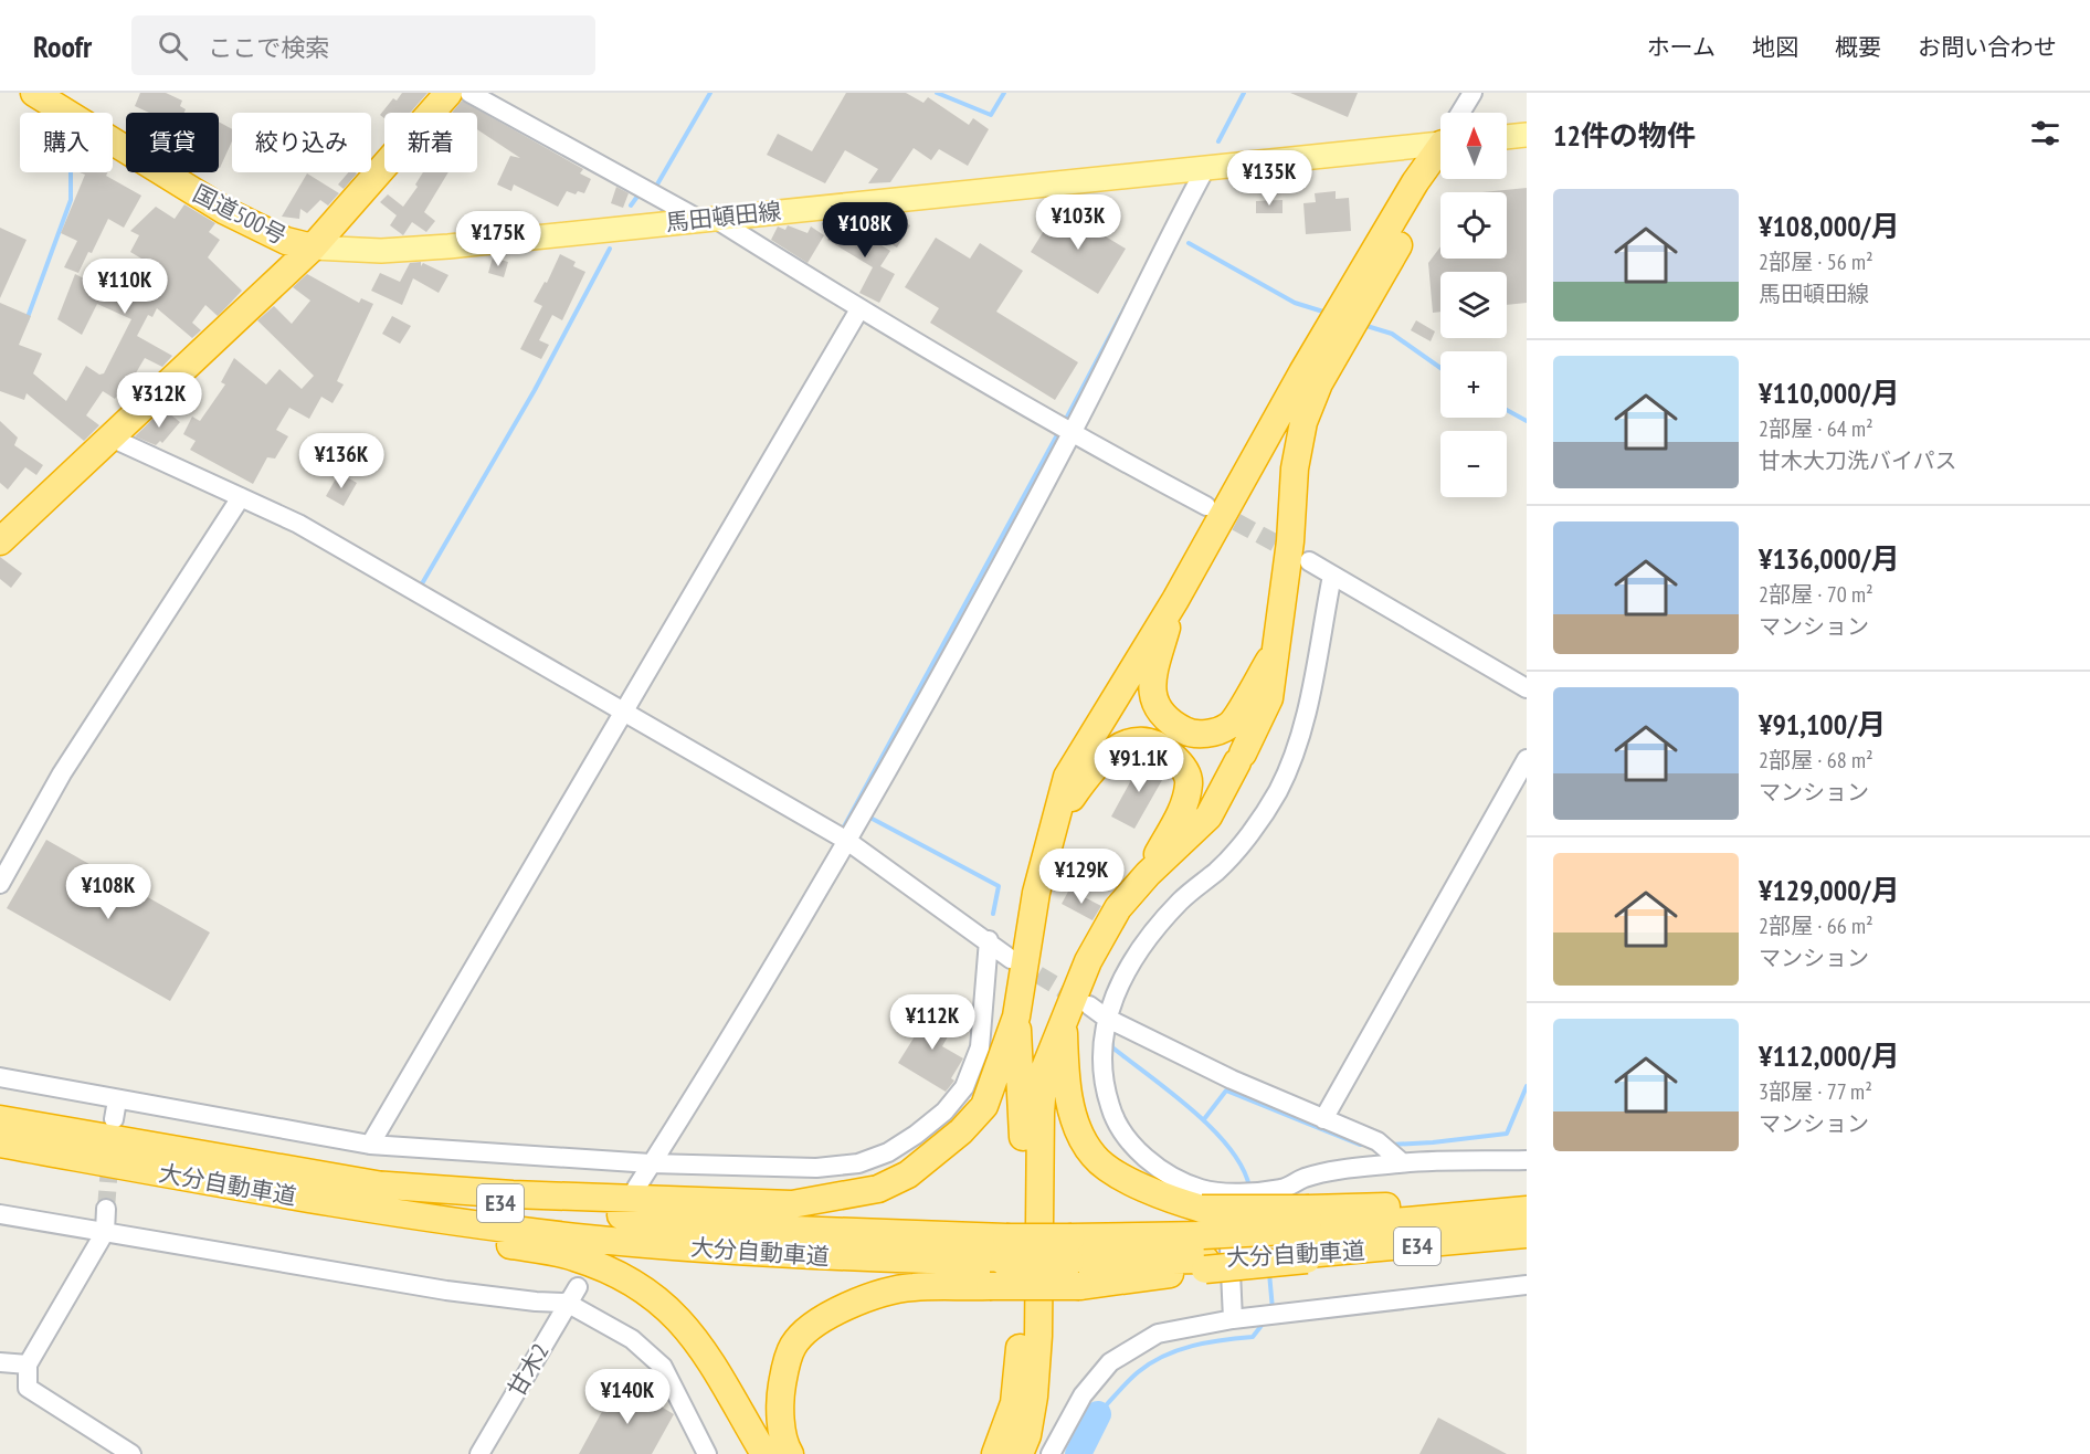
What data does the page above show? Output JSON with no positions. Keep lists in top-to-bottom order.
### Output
{
  "streets": {
    "highway": ["国道500号", "大分自動車道", "E34"],
    "main road": ["馬田頓田線"],
    "street": ["甘木2"]
  },
  "crossings": [
    ["国道500号", "馬田頓田線"]
  ],
  "north": "top",
  "page": {
    "header": "Roofr",
    "search": "ここで検索",
    "nav": [
      "ホーム",
      "地図",
      "概要",
      "お問い合わせ"
    ],
    "heading": "12件の物件",
    "map_buttons": ["+", "−"],
    "chip": [
      "購入",
      "賃貸",
      "絞り込み",
      "新着"
    ],
    "price": [
      "¥135K",
      "¥103K",
      "¥108K",
      "¥175K",
      "¥110K",
      "¥312K",
      "¥136K",
      "¥91.1K",
      "¥129K",
      "¥108K",
      "¥112K",
      "¥140K"
    ],
    "list": [
      {
        "name": "¥108,000/月",
        "note": "2部屋 · 56 m² · 馬田頓田線"
      },
      {
        "name": "¥110,000/月",
        "note": "2部屋 · 64 m² · 甘木大刀洗バイパス"
      },
      {
        "name": "¥136,000/月",
        "note": "2部屋 · 70 m² · マンション"
      },
      {
        "name": "¥91,100/月",
        "note": "2部屋 · 68 m² · マンション"
      },
      {
        "name": "¥129,000/月",
        "note": "2部屋 · 66 m² · マンション"
      },
      {
        "name": "¥112,000/月",
        "note": "3部屋 · 77 m² · マンション"
      }
    ]
  }
}
